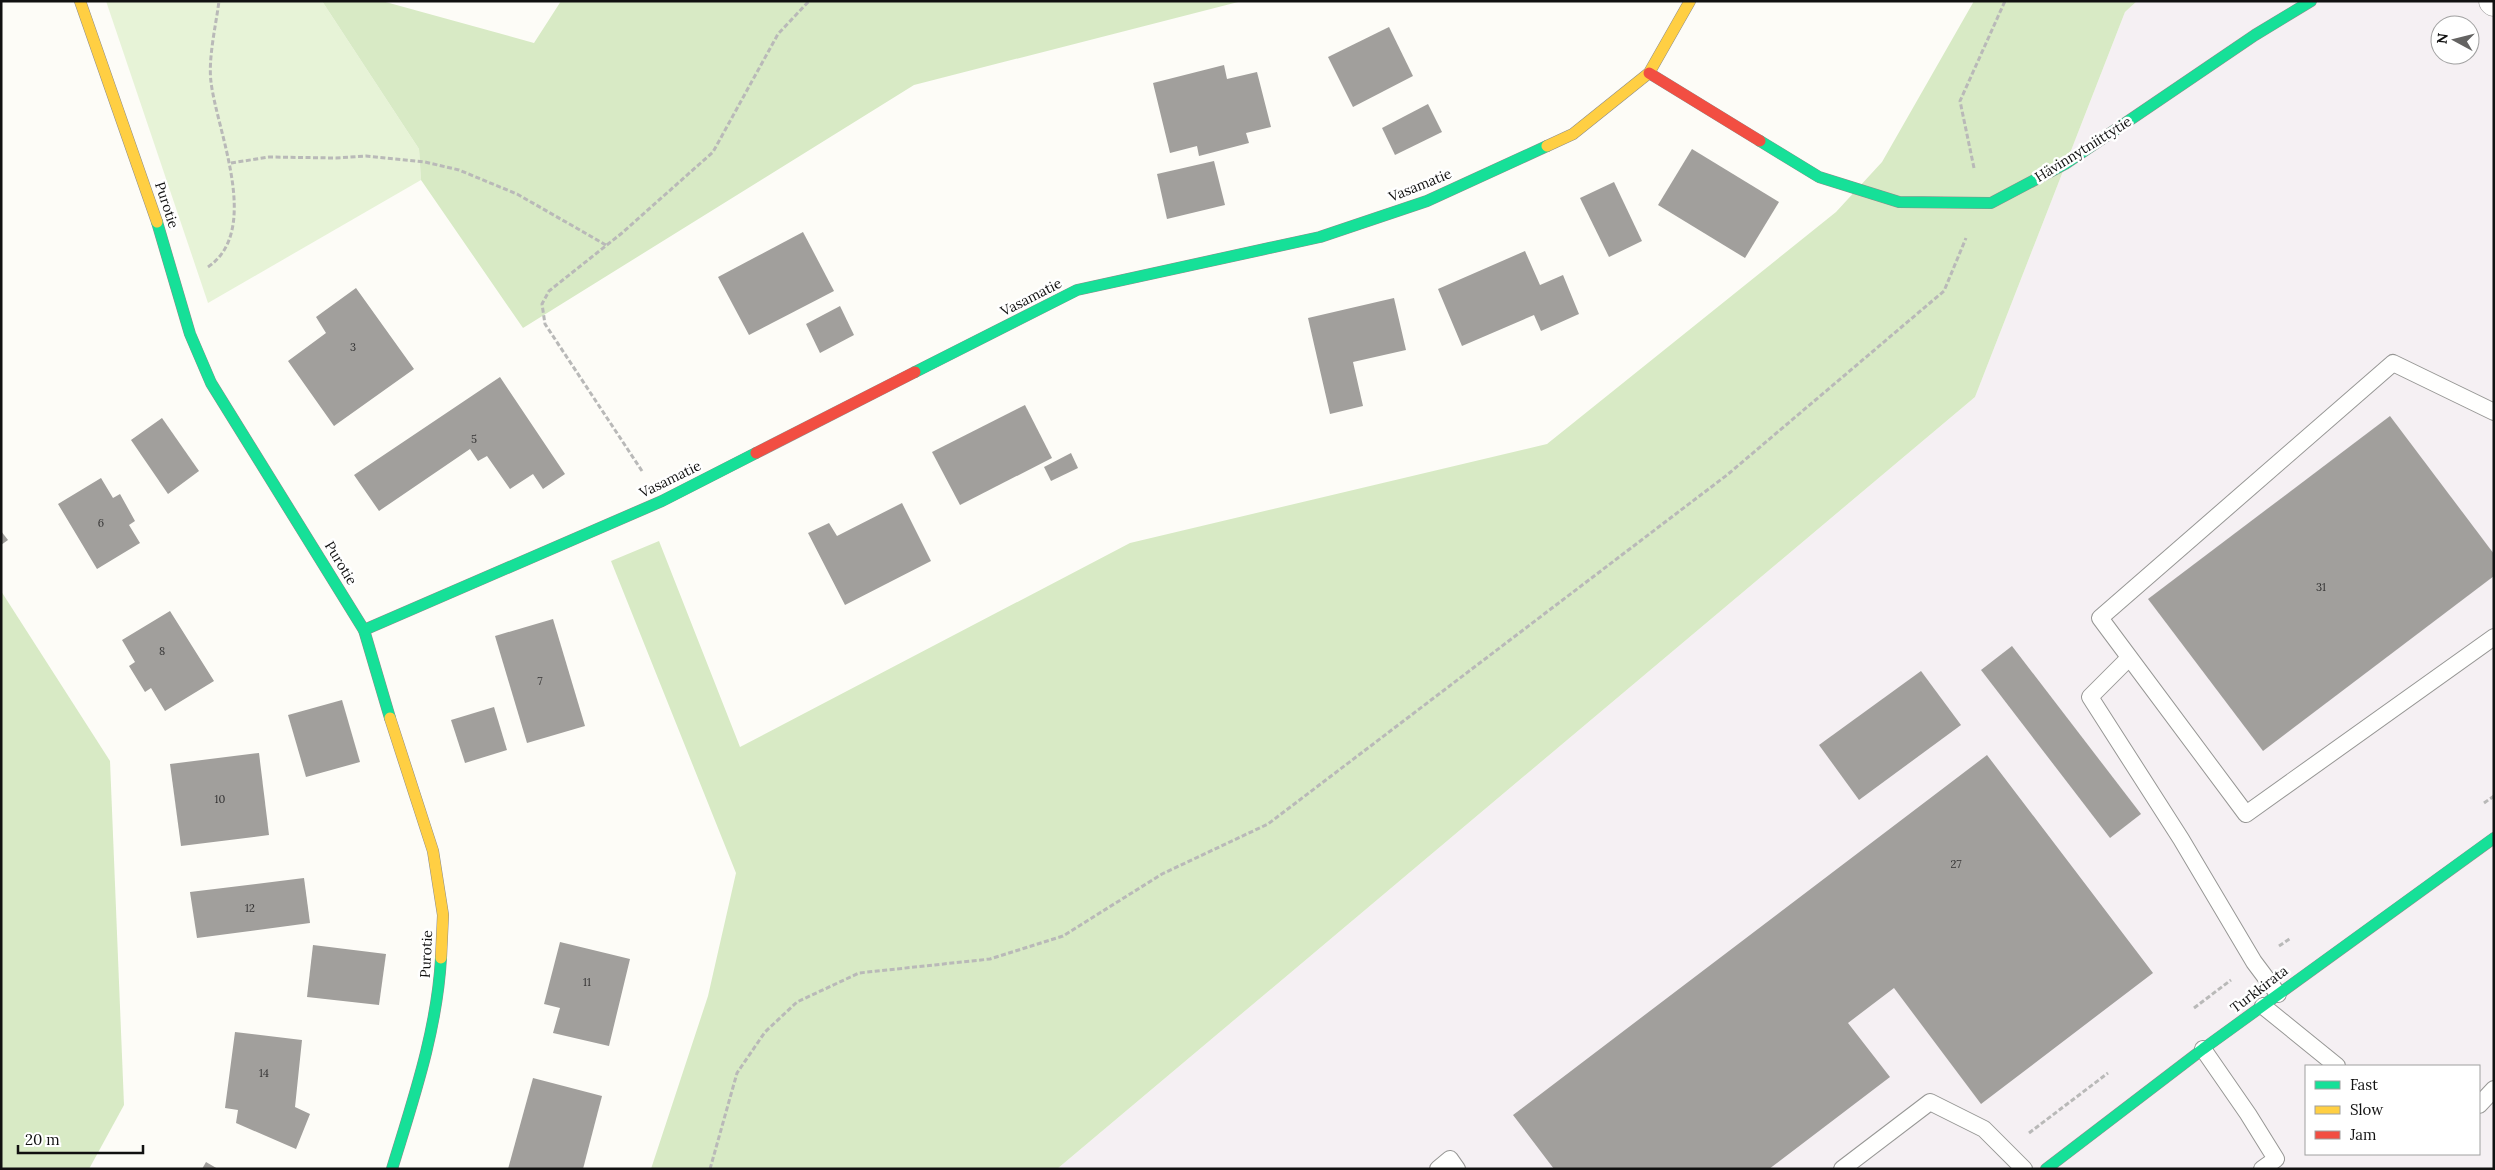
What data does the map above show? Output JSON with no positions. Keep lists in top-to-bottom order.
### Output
{
  "streets": {
    "street": [
      "Hävinnytniittytie",
      "Vasamatie",
      "Purotie",
      "Turkkirata"
    ]
  },
  "crossings": [
    ["Hävinnytniittytie", "Vasamatie"],
    ["Vasamatie", "Purotie"]
  ],
  "house_numbers": [
    "3",
    "5",
    "6",
    "31",
    "8",
    "7",
    "10",
    "27",
    "12",
    "11",
    "14"
  ],
  "legend": ["Fast", "Slow", "Jam"],
  "scale_bar": "20 m",
  "north": "left"
}
